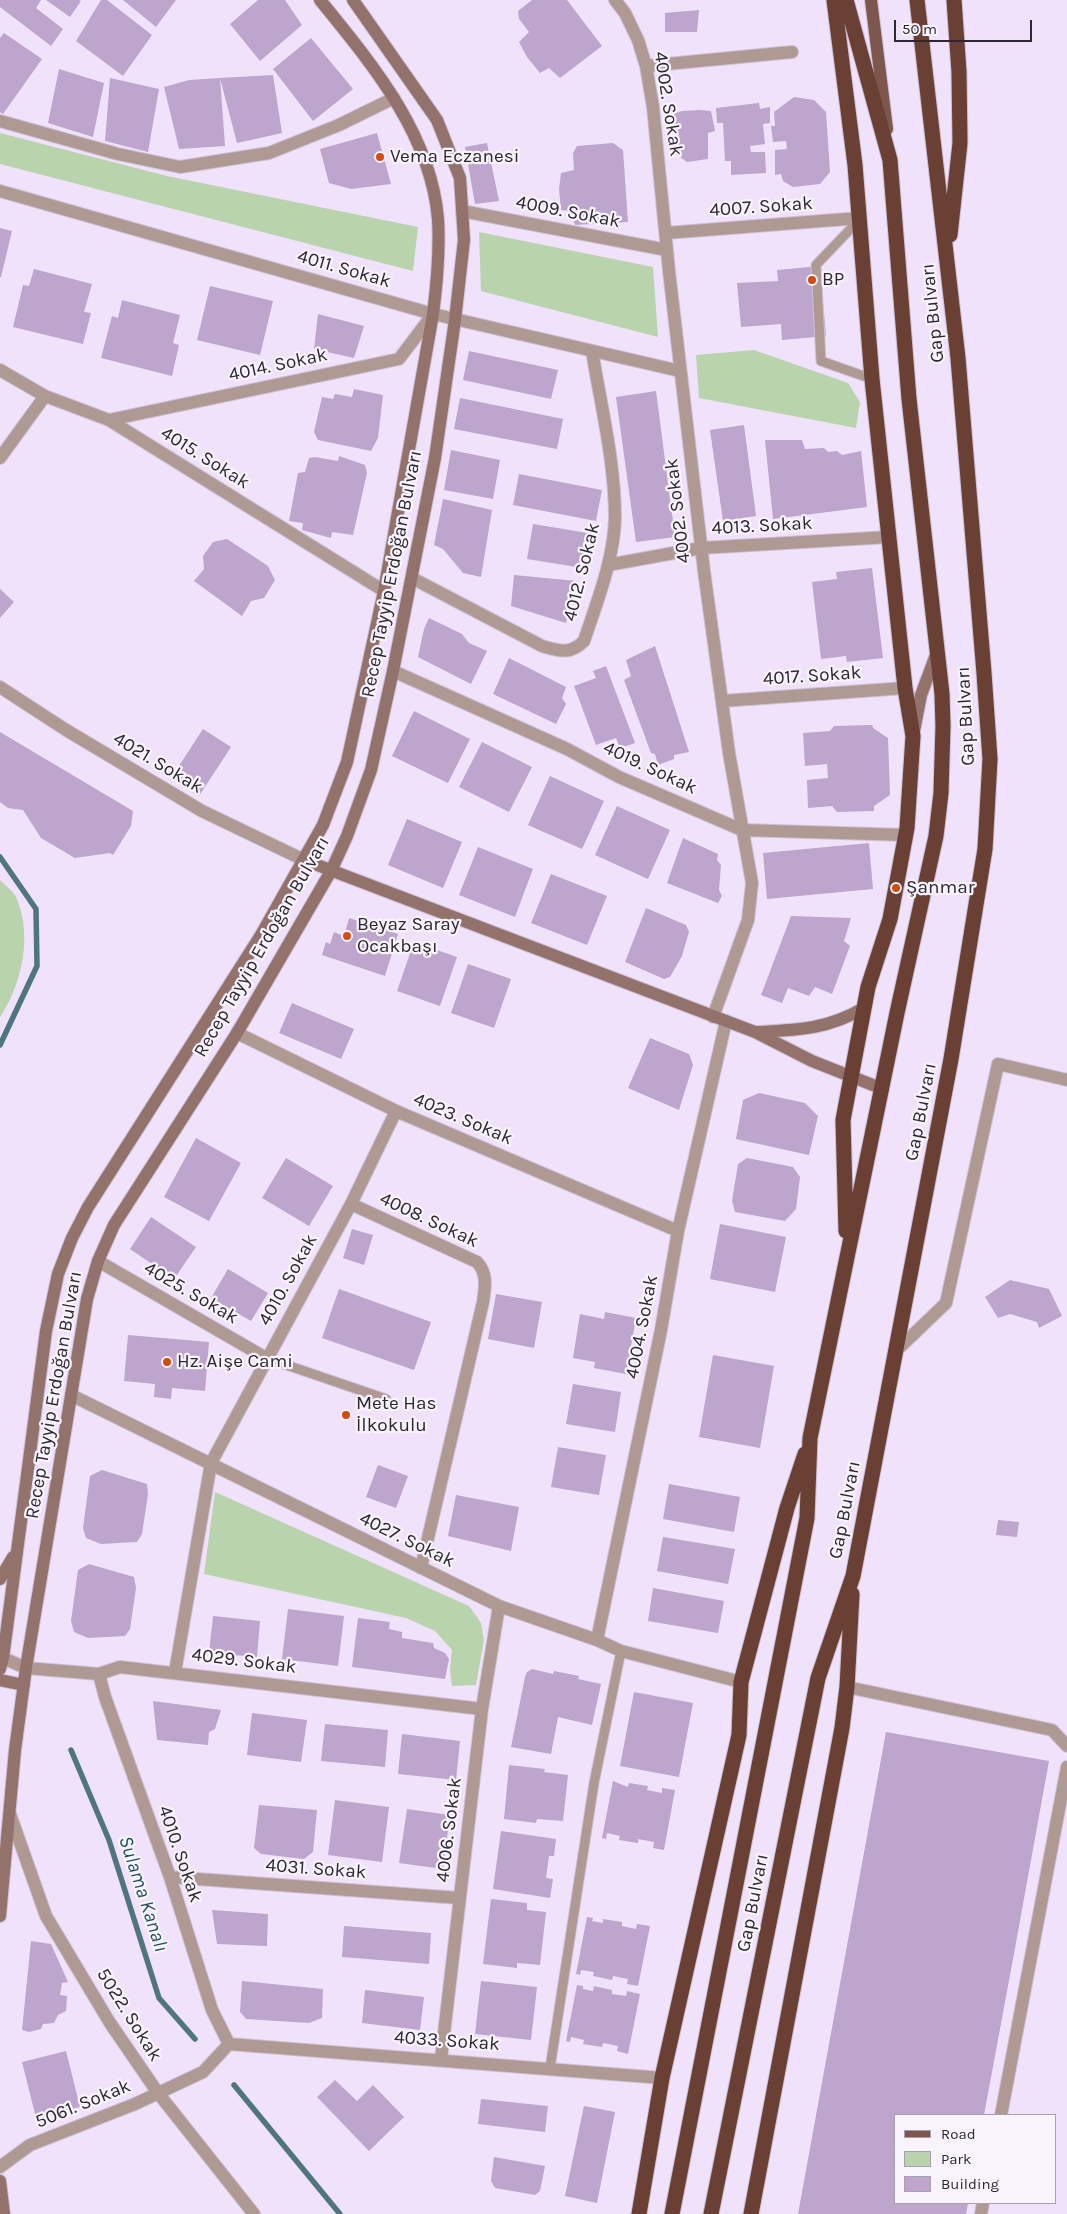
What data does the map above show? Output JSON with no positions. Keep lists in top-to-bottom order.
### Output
{
  "streets": {
    "highway": ["Gap Bulvarı"],
    "main road": ["Recep Tayyip Erdoğan Bulvarı"],
    "street": [
      "4002. Sokak",
      "4007. Sokak",
      "4009. Sokak",
      "4011. Sokak",
      "4014. Sokak",
      "4015. Sokak",
      "4013. Sokak",
      "4012. Sokak",
      "4017. Sokak",
      "4021. Sokak",
      "4019. Sokak",
      "4023. Sokak",
      "4008. Sokak",
      "4010. Sokak",
      "4025. Sokak",
      "4004. Sokak",
      "4027. Sokak",
      "4029. Sokak",
      "4006. Sokak",
      "4031. Sokak",
      "5022. Sokak",
      "4033. Sokak",
      "5061. Sokak"
    ]
  },
  "crossings": [
    ["4002. Sokak", "4007. Sokak"],
    ["4002. Sokak", "4009. Sokak"],
    ["4002. Sokak", "4011. Sokak"],
    ["4002. Sokak", "4013. Sokak"],
    ["4002. Sokak", "4017. Sokak"],
    ["4002. Sokak", "4019. Sokak"],
    ["4009. Sokak", "Recep Tayyip Erdoğan Bulvarı"],
    ["4011. Sokak", "4014. Sokak"],
    ["4011. Sokak", "4012. Sokak"],
    ["4011. Sokak", "Recep Tayyip Erdoğan Bulvarı"],
    ["4014. Sokak", "4015. Sokak"],
    ["4014. Sokak", "Recep Tayyip Erdoğan Bulvarı"],
    ["4015. Sokak", "Recep Tayyip Erdoğan Bulvarı"],
    ["4013. Sokak", "4012. Sokak"],
    ["4012. Sokak", "Recep Tayyip Erdoğan Bulvarı"],
    ["Recep Tayyip Erdoğan Bulvarı", "4021. Sokak"],
    ["Recep Tayyip Erdoğan Bulvarı", "4019. Sokak"],
    ["Recep Tayyip Erdoğan Bulvarı", "4023. Sokak"],
    ["Recep Tayyip Erdoğan Bulvarı", "4025. Sokak"],
    ["Recep Tayyip Erdoğan Bulvarı", "4027. Sokak"],
    ["Recep Tayyip Erdoğan Bulvarı", "4029. Sokak"],
    ["Recep Tayyip Erdoğan Bulvarı", "5022. Sokak"],
    ["4023. Sokak", "4010. Sokak"],
    ["4023. Sokak", "4004. Sokak"],
    ["4008. Sokak", "4010. Sokak"],
    ["4008. Sokak", "4027. Sokak"],
    ["4010. Sokak", "4025. Sokak"],
    ["4010. Sokak", "4027. Sokak"],
    ["4010. Sokak", "4029. Sokak"],
    ["4010. Sokak", "4031. Sokak"],
    ["4010. Sokak", "4033. Sokak"],
    ["4010. Sokak", "5061. Sokak"],
    ["4004. Sokak", "4027. Sokak"],
    ["4027. Sokak", "4006. Sokak"],
    ["4029. Sokak", "4006. Sokak"],
    ["4006. Sokak", "4031. Sokak"],
    ["4006. Sokak", "4033. Sokak"],
    ["5022. Sokak", "5061. Sokak"],
    ["4033. Sokak", "5061. Sokak"]
  ],
  "water": ["Sulama Kanalı"],
  "places": [
    "Vema Eczanesi",
    "BP",
    "Şanmar",
    "Beyaz Saray Ocakbaşı",
    "Hz. Aişe Cami",
    "Mete Has İlkokulu"
  ],
  "legend": ["Road", "Park", "Building"],
  "scale_bar": "50 m"
}
